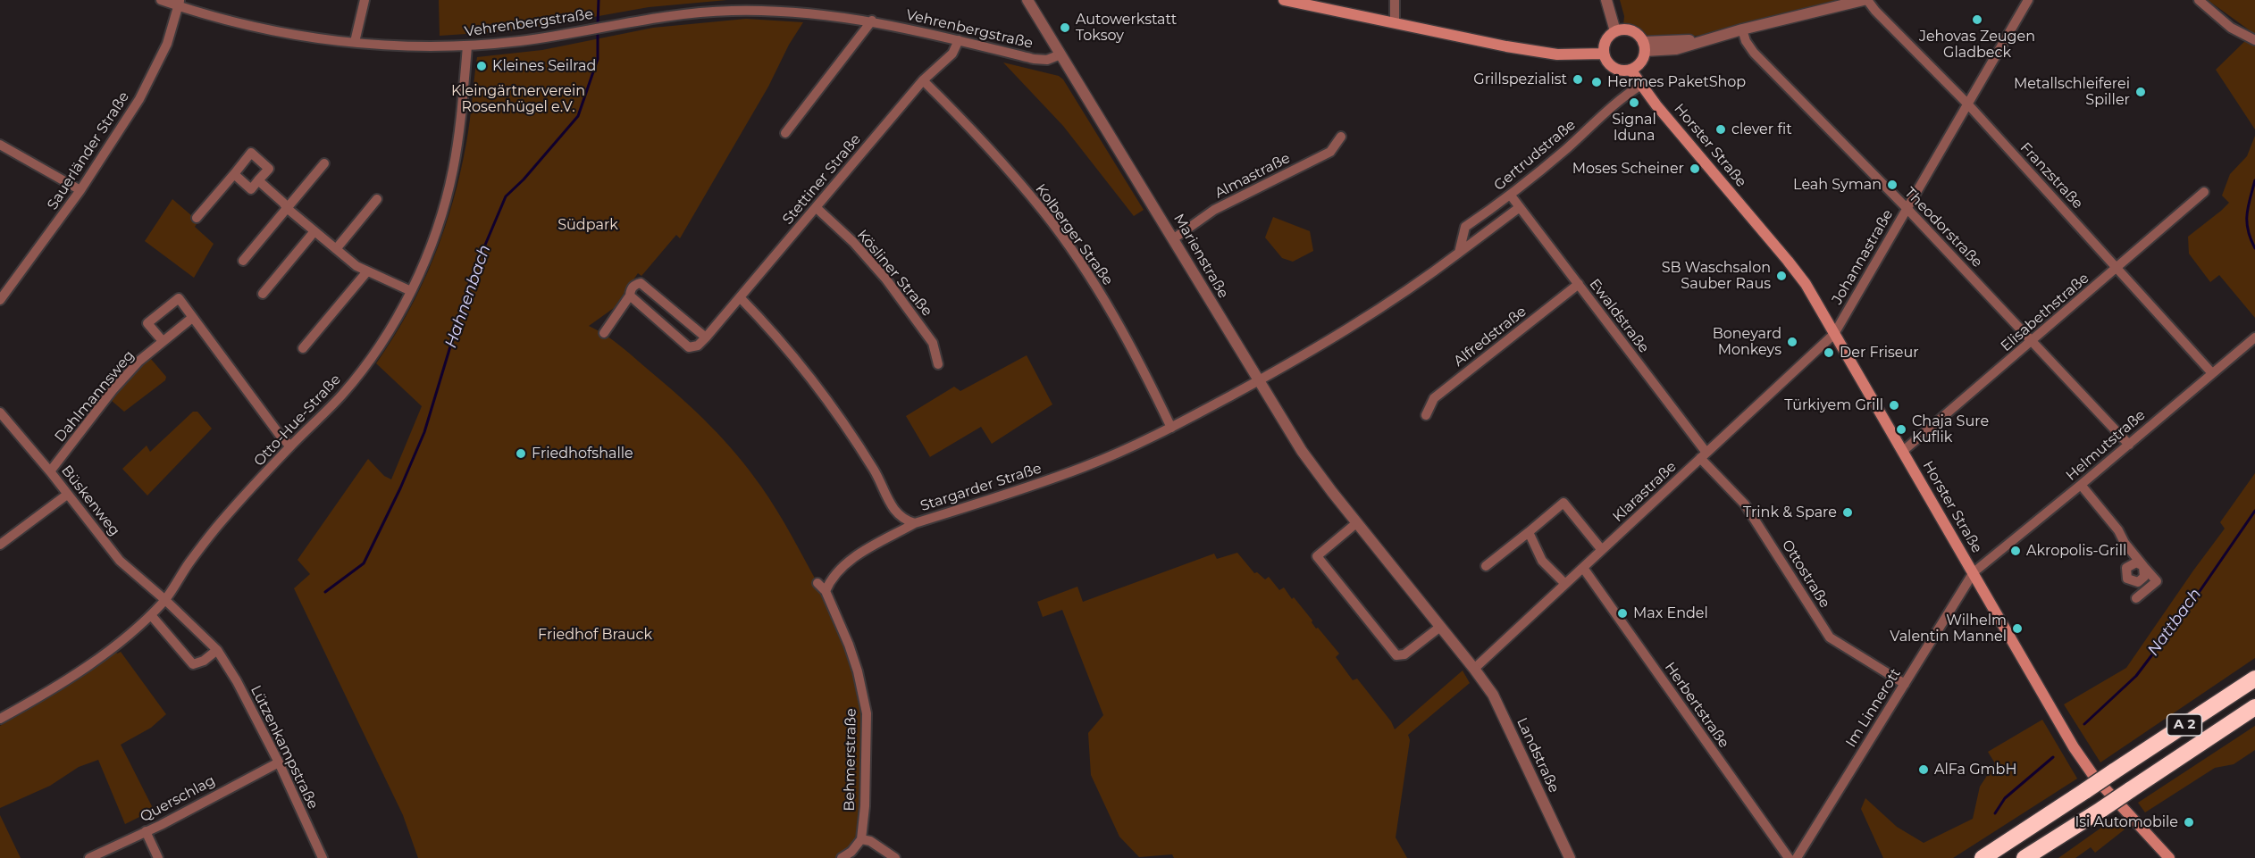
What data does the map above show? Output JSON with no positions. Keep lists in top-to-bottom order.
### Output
{
  "streets": {
    "highway": ["A 2"],
    "main road": ["Horster Straße"],
    "street": [
      "Vehrenbergstraße",
      "Sauerländer Straße",
      "Gertrudstraße",
      "Almastraße",
      "Franzstraße",
      "Stettiner Straße",
      "Theodorstraße",
      "Kolberger Straße",
      "Marienstraße",
      "Johannastraße",
      "Kösliner Straße",
      "Elisabethstraße",
      "Ewaldstraße",
      "Alfredstraße",
      "Dahlmannsweg",
      "Otto-Hue-Straße",
      "Helmutstraße",
      "Stargarder Straße",
      "Klarastraße",
      "Büskenweg",
      "Ottostraße",
      "Herbertstraße",
      "Im Linnerott",
      "Lützenkampstraße",
      "Landstraße",
      "Behmerstraße",
      "Querschlag"
    ]
  },
  "crossings": [
    ["Vehrenbergstraße", "Sauerländer Straße"],
    ["Vehrenbergstraße", "Stettiner Straße"],
    ["Vehrenbergstraße", "Marienstraße"],
    ["Vehrenbergstraße", "Otto-Hue-Straße"],
    ["Horster Straße", "Gertrudstraße"],
    ["Horster Straße", "Johannastraße"],
    ["Horster Straße", "Elisabethstraße"],
    ["Horster Straße", "Helmutstraße"],
    ["Horster Straße", "Klarastraße"],
    ["Horster Straße", "Im Linnerott"],
    ["Gertrudstraße", "Marienstraße"],
    ["Gertrudstraße", "Ewaldstraße"],
    ["Gertrudstraße", "Stargarder Straße"],
    ["Almastraße", "Marienstraße"],
    ["Franzstraße", "Johannastraße"],
    ["Franzstraße", "Elisabethstraße"],
    ["Franzstraße", "Helmutstraße"],
    ["Stettiner Straße", "Kolberger Straße"],
    ["Stettiner Straße", "Kösliner Straße"],
    ["Stettiner Straße", "Stargarder Straße"],
    ["Theodorstraße", "Johannastraße"],
    ["Theodorstraße", "Elisabethstraße"],
    ["Theodorstraße", "Helmutstraße"],
    ["Kolberger Straße", "Stargarder Straße"],
    ["Marienstraße", "Stargarder Straße"],
    ["Marienstraße", "Klarastraße"],
    ["Marienstraße", "Landstraße"],
    ["Johannastraße", "Klarastraße"],
    ["Ewaldstraße", "Alfredstraße"],
    ["Ewaldstraße", "Klarastraße"],
    ["Ewaldstraße", "Ottostraße"],
    ["Dahlmannsweg", "Büskenweg"],
    ["Otto-Hue-Straße", "Büskenweg"],
    ["Otto-Hue-Straße", "Lützenkampstraße"],
    ["Helmutstraße", "Im Linnerott"],
    ["Klarastraße", "Ottostraße"],
    ["Klarastraße", "Herbertstraße"],
    ["Klarastraße", "Landstraße"],
    ["Büskenweg", "Lützenkampstraße"],
    ["Ottostraße", "Im Linnerott"],
    ["Lützenkampstraße", "Querschlag"]
  ],
  "water": ["Hahnenbach", "Nattbach"],
  "parks": ["Kleingärtnerverein Rosenhügel e.V.", "Südpark", "Friedhof Brauck"],
  "places": [
    "Jehovas Zeugen Gladbeck",
    "Autowerkstatt Toksoy",
    "Kleines Seilrad",
    "Grillspezialist",
    "Hermes PaketShop",
    "Metallschleiferei Spiller",
    "Signal Iduna",
    "clever fit",
    "Moses Scheiner",
    "Leah Syman",
    "SB Waschsalon Sauber Raus",
    "Boneyard Monkeys",
    "Der Friseur",
    "Türkiyem Grill",
    "Chaja Sure Kuflik",
    "Friedhofshalle",
    "Trink & Spare",
    "Akropolis-Grill",
    "Max Endel",
    "Wilhelm Valentin Mannel",
    "AlFa GmbH",
    "Isi Automobile"
  ]
}
